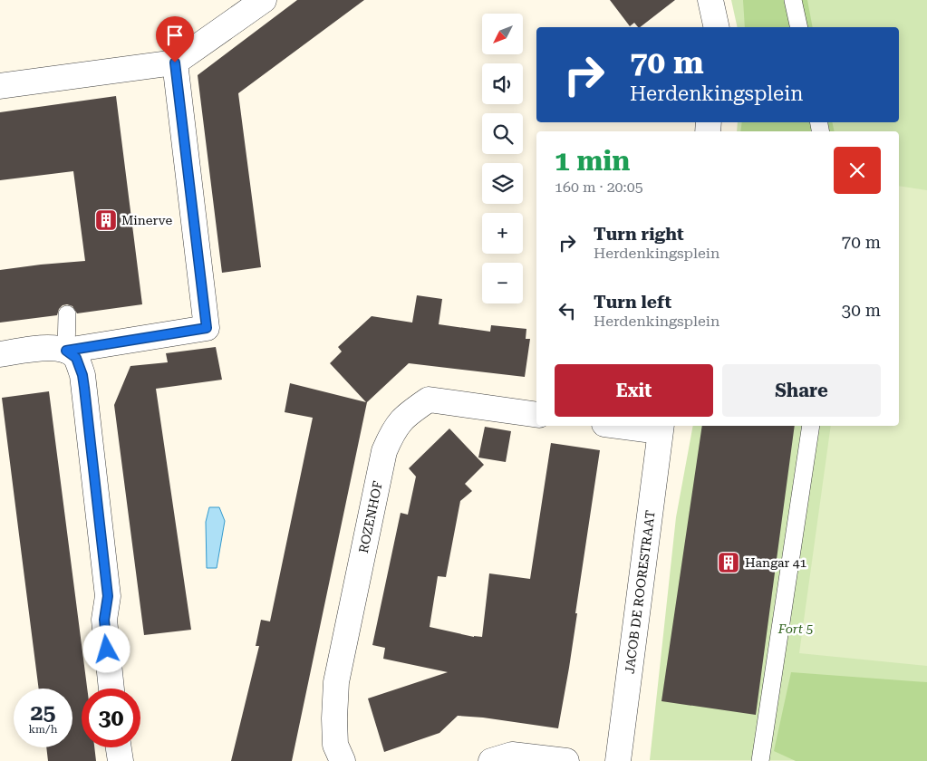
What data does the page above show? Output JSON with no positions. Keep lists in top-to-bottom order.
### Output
{
  "streets": {
    "street": ["ROZENHOF", "JACOB DE ROORESTRAAT"]
  },
  "parks": ["Fort 5"],
  "places": {
    "building": ["Minerve", "Hangar 41"]
  },
  "north": "bottom left",
  "page": {
    "map_buttons": ["+", "−"],
    "turn": ["70 m", "Herdenkingsplein"],
    "heading": ["1 min", "160 m · 20:05"],
    "list": [
      {
        "name": "Turn right",
        "note": "Herdenkingsplein",
        "value": "70 m"
      },
      {
        "name": "Turn left",
        "note": "Herdenkingsplein",
        "value": "30 m"
      }
    ],
    "buttons": ["Exit", "Share"],
    "speed": "25 km/h",
    "limit": "30"
  }
}
